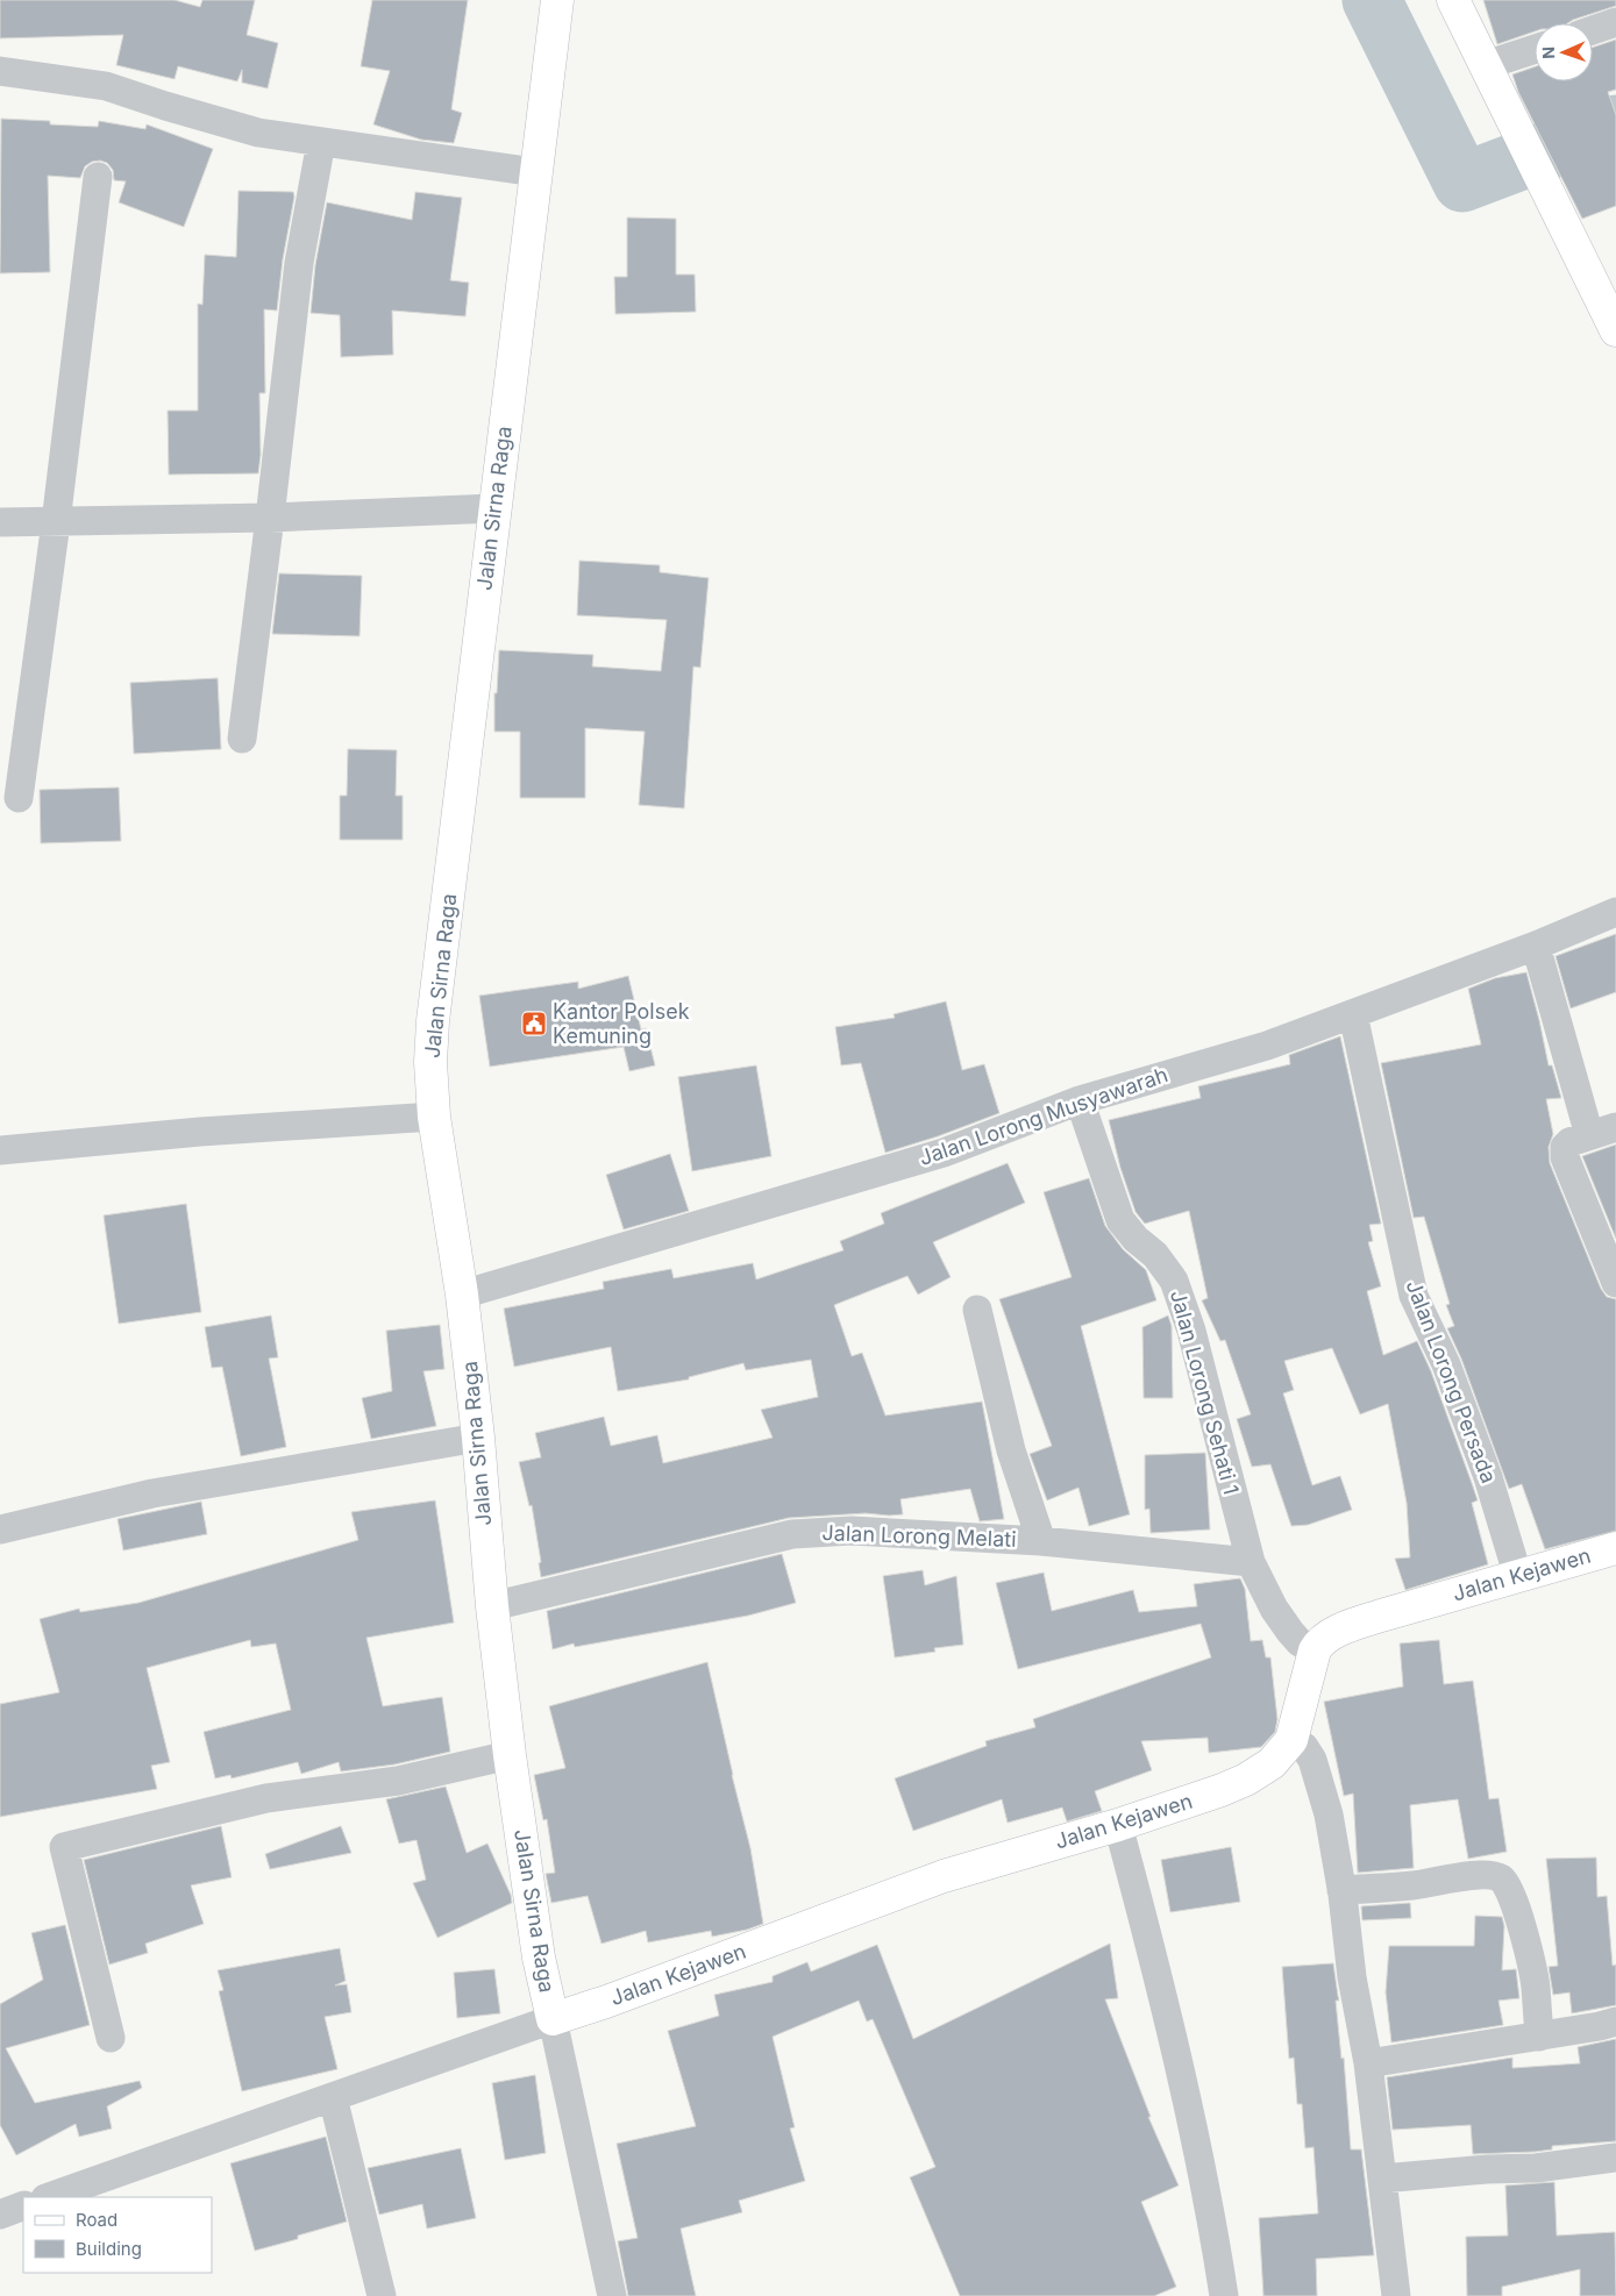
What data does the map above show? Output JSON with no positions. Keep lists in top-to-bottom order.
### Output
{
  "streets": {
    "street": [
      "Jalan Sirna Raga",
      "Jalan Lorong Musyawarah",
      "Jalan Lorong Persada",
      "Jalan Lorong Sehati 1",
      "Jalan Lorong Melati",
      "Jalan Kejawen"
    ]
  },
  "crossings": [
    ["Jalan Sirna Raga", "Jalan Lorong Musyawarah"],
    ["Jalan Sirna Raga", "Jalan Lorong Melati"],
    ["Jalan Sirna Raga", "Jalan Kejawen"],
    ["Jalan Lorong Musyawarah", "Jalan Lorong Persada"],
    ["Jalan Lorong Musyawarah", "Jalan Lorong Sehati 1"],
    ["Jalan Lorong Persada", "Jalan Kejawen"],
    ["Jalan Lorong Sehati 1", "Jalan Lorong Melati"],
    ["Jalan Lorong Sehati 1", "Jalan Kejawen"]
  ],
  "places": {
    "public building": ["Kantor Polsek Kemuning"]
  },
  "legend": ["Road", "Building"],
  "north": "left"
}
